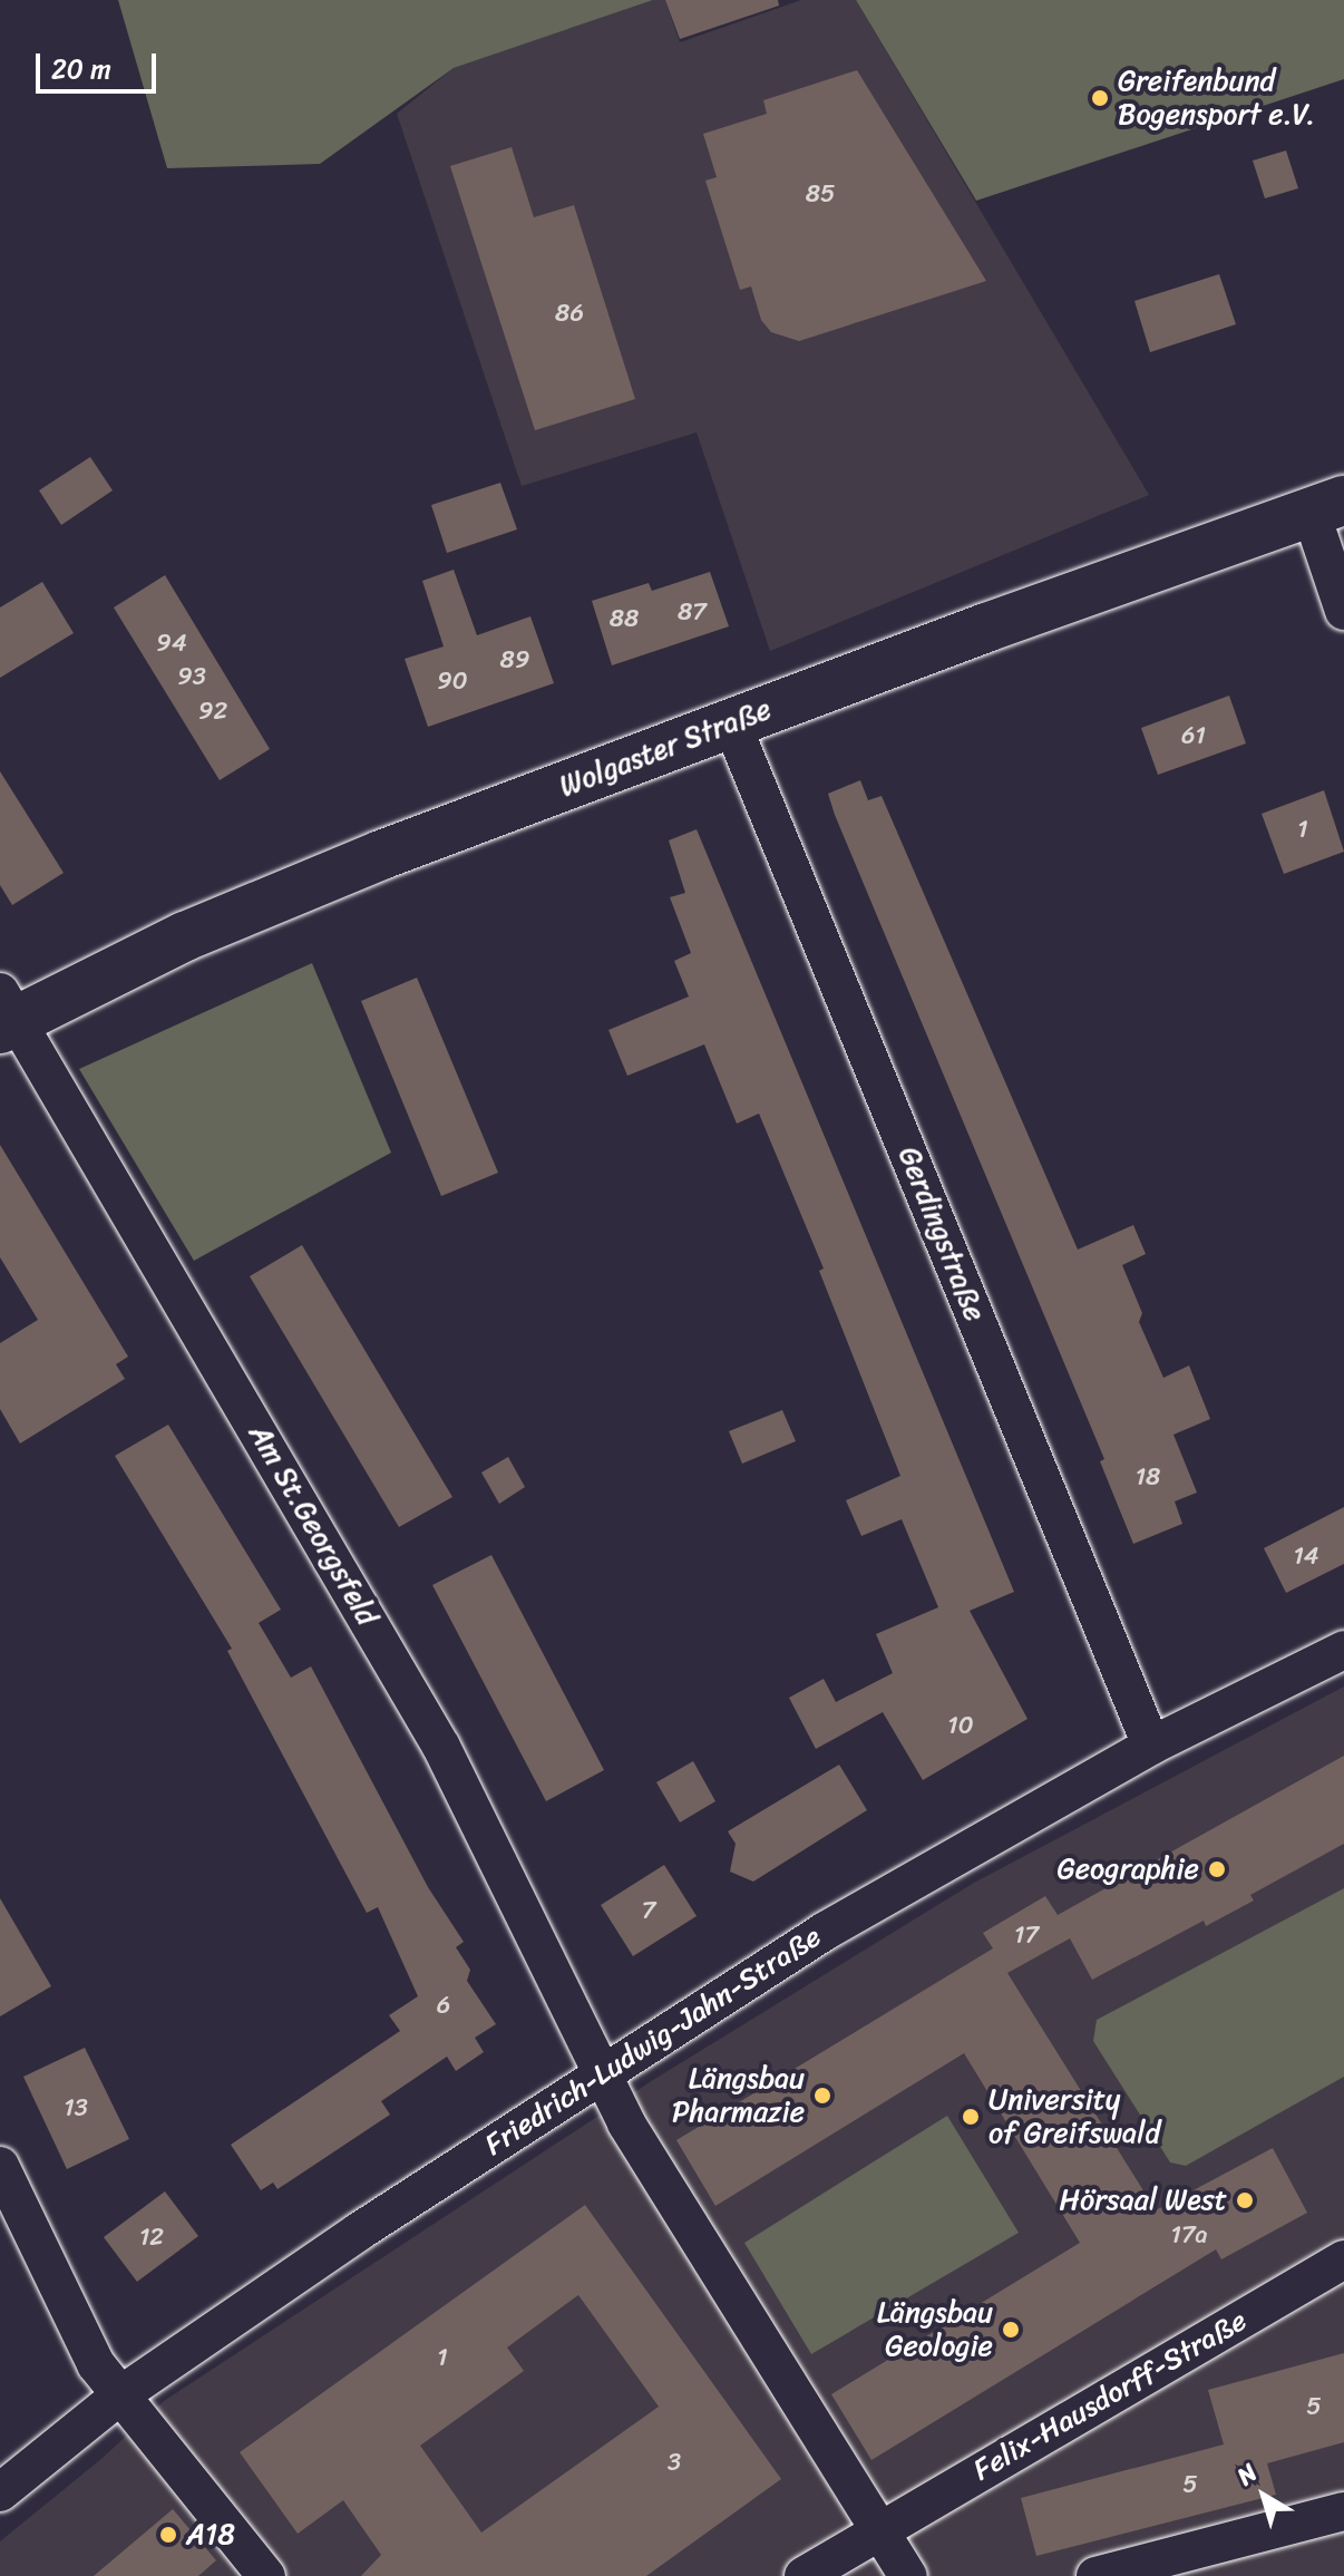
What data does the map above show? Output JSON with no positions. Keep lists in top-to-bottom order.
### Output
{
  "streets": {
    "main road": ["Wolgaster Straße"],
    "street": [
      "Gerdingstraße",
      "Am St.Georgsfeld",
      "Friedrich-Ludwig-Jahn-Straße",
      "Felix-Hausdorff-Straße"
    ]
  },
  "crossings": [
    ["Wolgaster Straße", "Gerdingstraße"],
    ["Wolgaster Straße", "Am St.Georgsfeld"],
    ["Gerdingstraße", "Friedrich-Ludwig-Jahn-Straße"],
    ["Am St.Georgsfeld", "Friedrich-Ludwig-Jahn-Straße"]
  ],
  "places": [
    "Greifenbund Bogensport e.V.",
    "Geographie",
    "Längsbau Pharmazie",
    "University of Greifswald",
    "Hörsaal West",
    "Längsbau Geologie",
    "A18"
  ],
  "house_numbers": [
    "85",
    "86",
    "87",
    "88",
    "94",
    "89",
    "93",
    "90",
    "92",
    "61",
    "1",
    "18",
    "14",
    "10",
    "7",
    "17",
    "6",
    "13",
    "17a",
    "12",
    "1",
    "5",
    "3",
    "5"
  ],
  "scale_bar": "20 m",
  "north": "top left"
}
